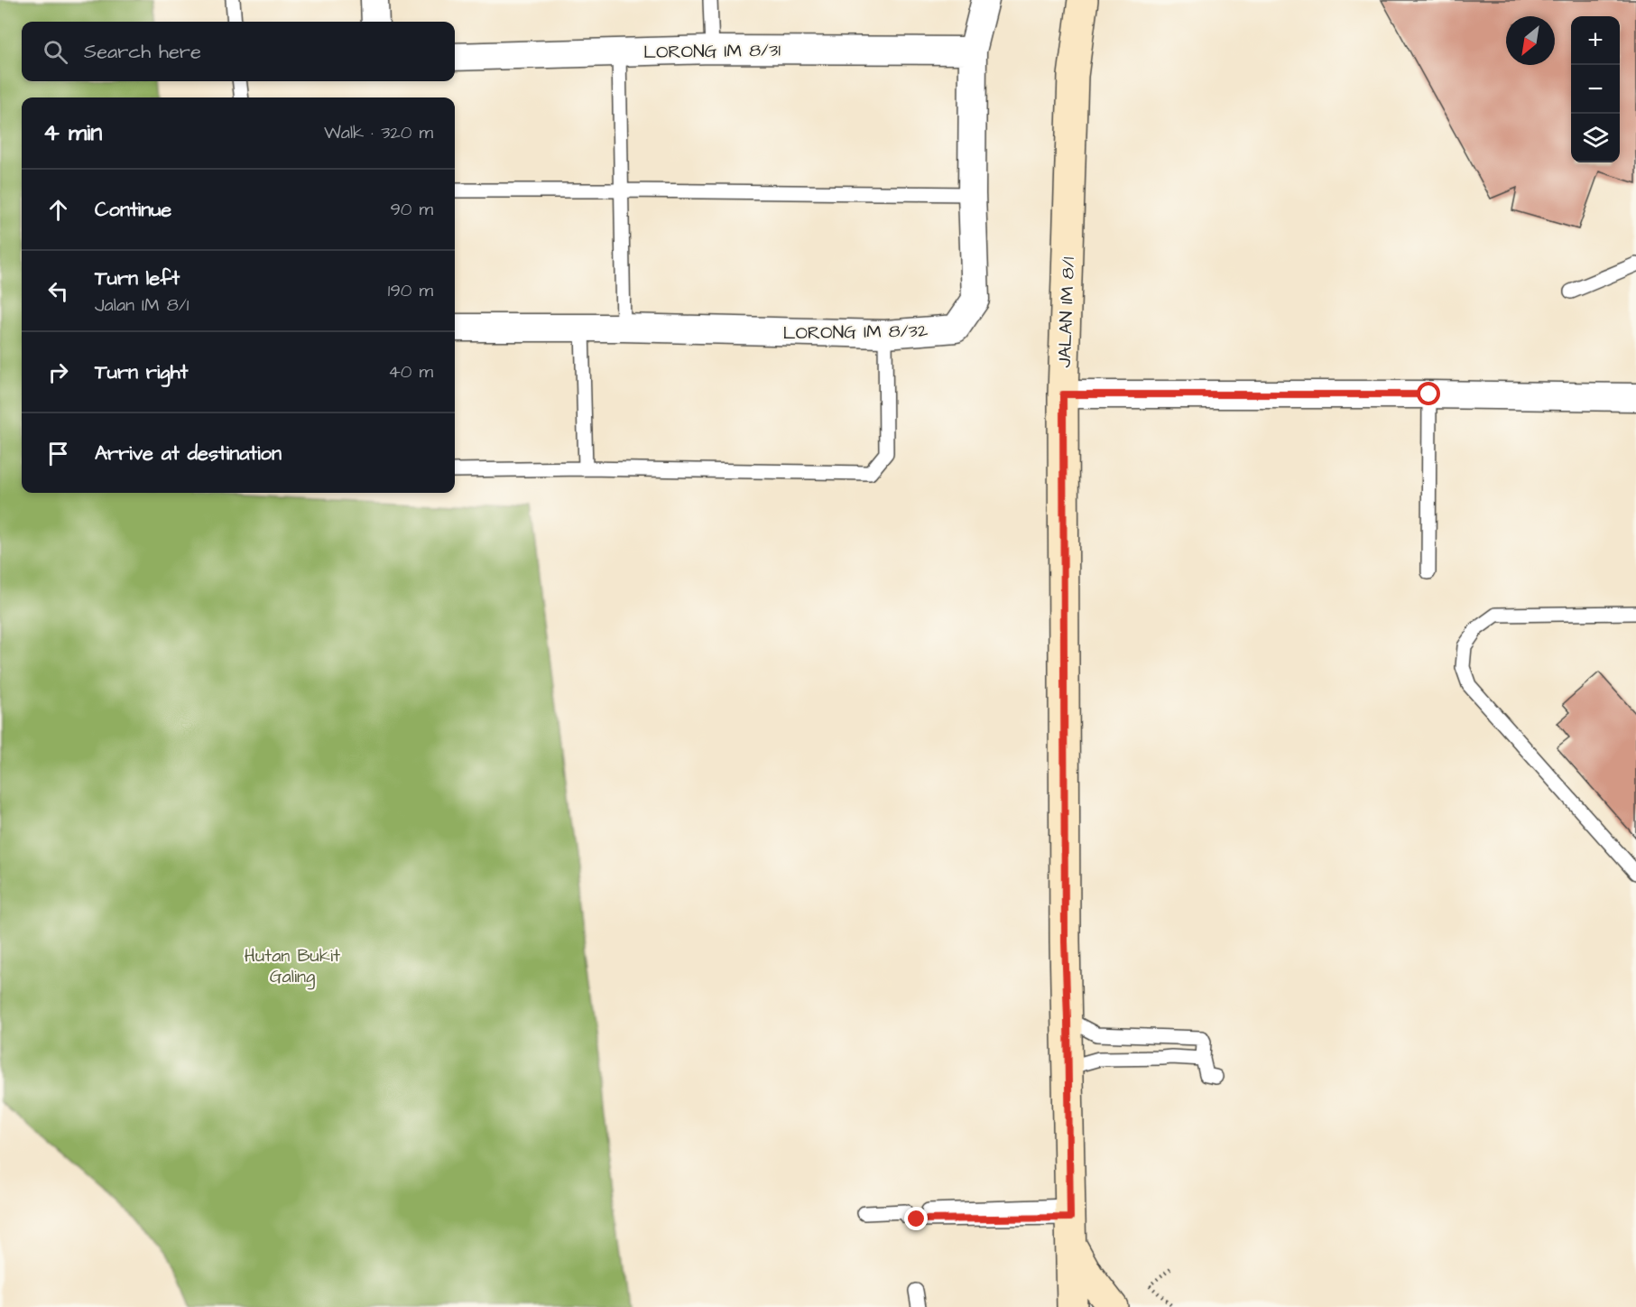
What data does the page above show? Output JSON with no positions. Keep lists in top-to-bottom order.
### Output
{
  "streets": {
    "street": ["LORONG IM 8/31", "JALAN IM 8/1", "LORONG IM 8/32"]
  },
  "crossings": [
    ["LORONG IM 8/31", "LORONG IM 8/32"]
  ],
  "parks": ["Hutan Bukit Galing"],
  "north": "bottom left",
  "page": {
    "map_buttons": ["+", "−"],
    "search": "Search here",
    "heading": ["4 min", "Walk · 320 m"],
    "list": [
      ["Continue", "90 m"],
      ["Turn left", "Jalan IM 8/1", "190 m"],
      ["Turn right", "40 m"],
      "Arrive at destination"
    ]
  }
}
